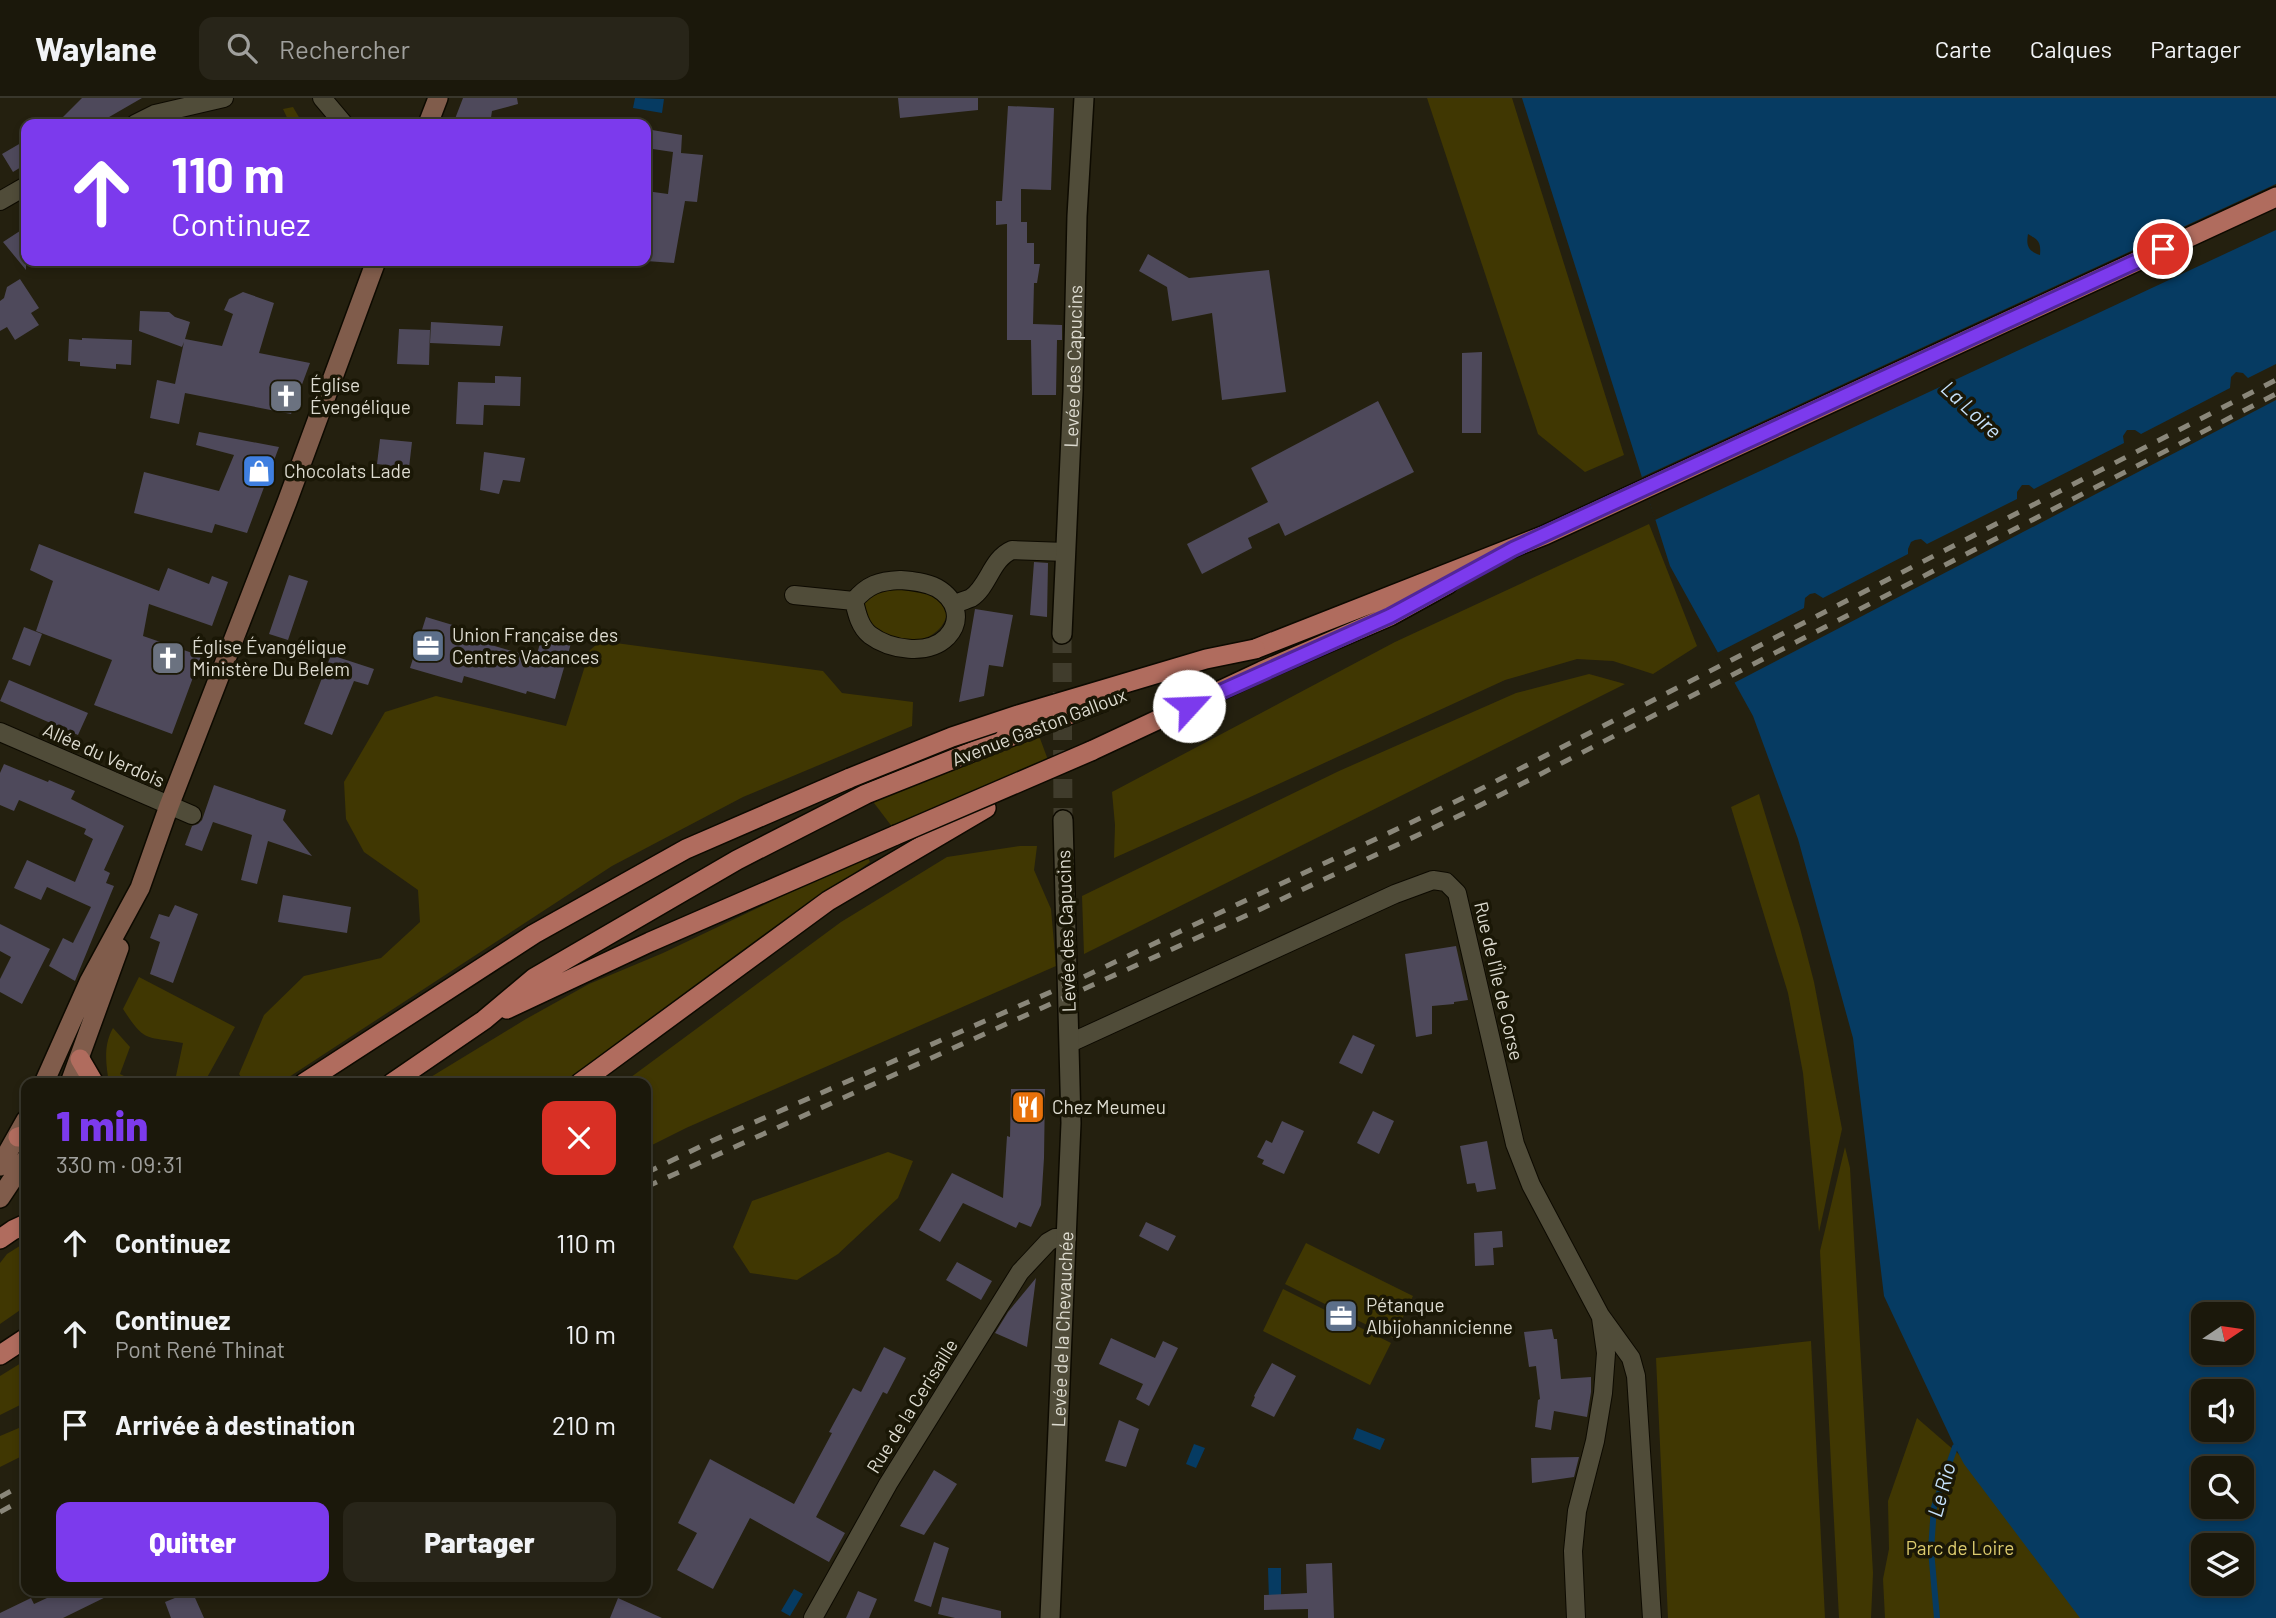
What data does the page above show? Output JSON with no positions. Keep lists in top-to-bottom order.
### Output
{
  "streets": {
    "main road": ["Avenue Gaston Galloux"],
    "street": [
      "Levée des Capucins",
      "Allée du Verdois",
      "Rue de l'Île de Corse",
      "Levée de la Chevauchée",
      "Rue de la Cerisaille"
    ]
  },
  "crossings": [
    ["Levée des Capucins", "Rue de l'Île de Corse"],
    ["Levée des Capucins", "Levée de la Chevauchée"],
    ["Rue de l'Île de Corse", "Levée de la Chevauchée"],
    ["Levée de la Chevauchée", "Rue de la Cerisaille"]
  ],
  "water": ["La Loire", "Le Rio"],
  "parks": ["Parc de Loire"],
  "places": {
    "church": ["Église Évengélique", "Église Évangélique Ministère Du Belem"],
    "shop": ["Chocolats Lade"],
    "office": ["Union Française des Centres Vacances", "Pétanque Albijohannicienne"],
    "restaurant": ["Chez Meumeu"]
  },
  "north": "right",
  "page": {
    "header": "Waylane",
    "search": "Rechercher",
    "nav": ["Carte", "Calques", "Partager"],
    "turn": ["110 m", "Continuez"],
    "heading": ["1 min", "330 m · 09:31"],
    "list": [
      {
        "name": "Continuez",
        "value": "110 m"
      },
      {
        "name": "Continuez",
        "note": "Pont René Thinat",
        "value": "10 m"
      },
      {
        "name": "Arrivée à destination",
        "value": "210 m"
      }
    ],
    "buttons": ["Quitter", "Partager"]
  }
}
